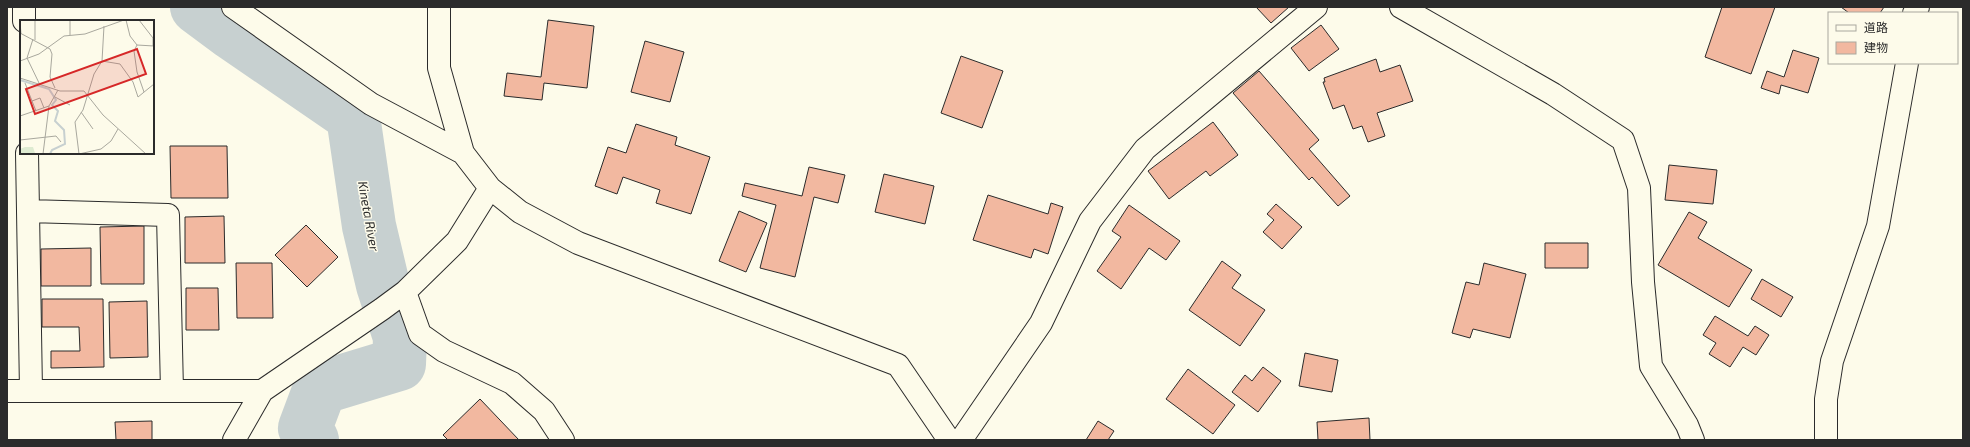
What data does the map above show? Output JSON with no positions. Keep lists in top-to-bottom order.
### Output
{
  "water": ["Kineta River"],
  "legend": ["道路", "建物"]
}
